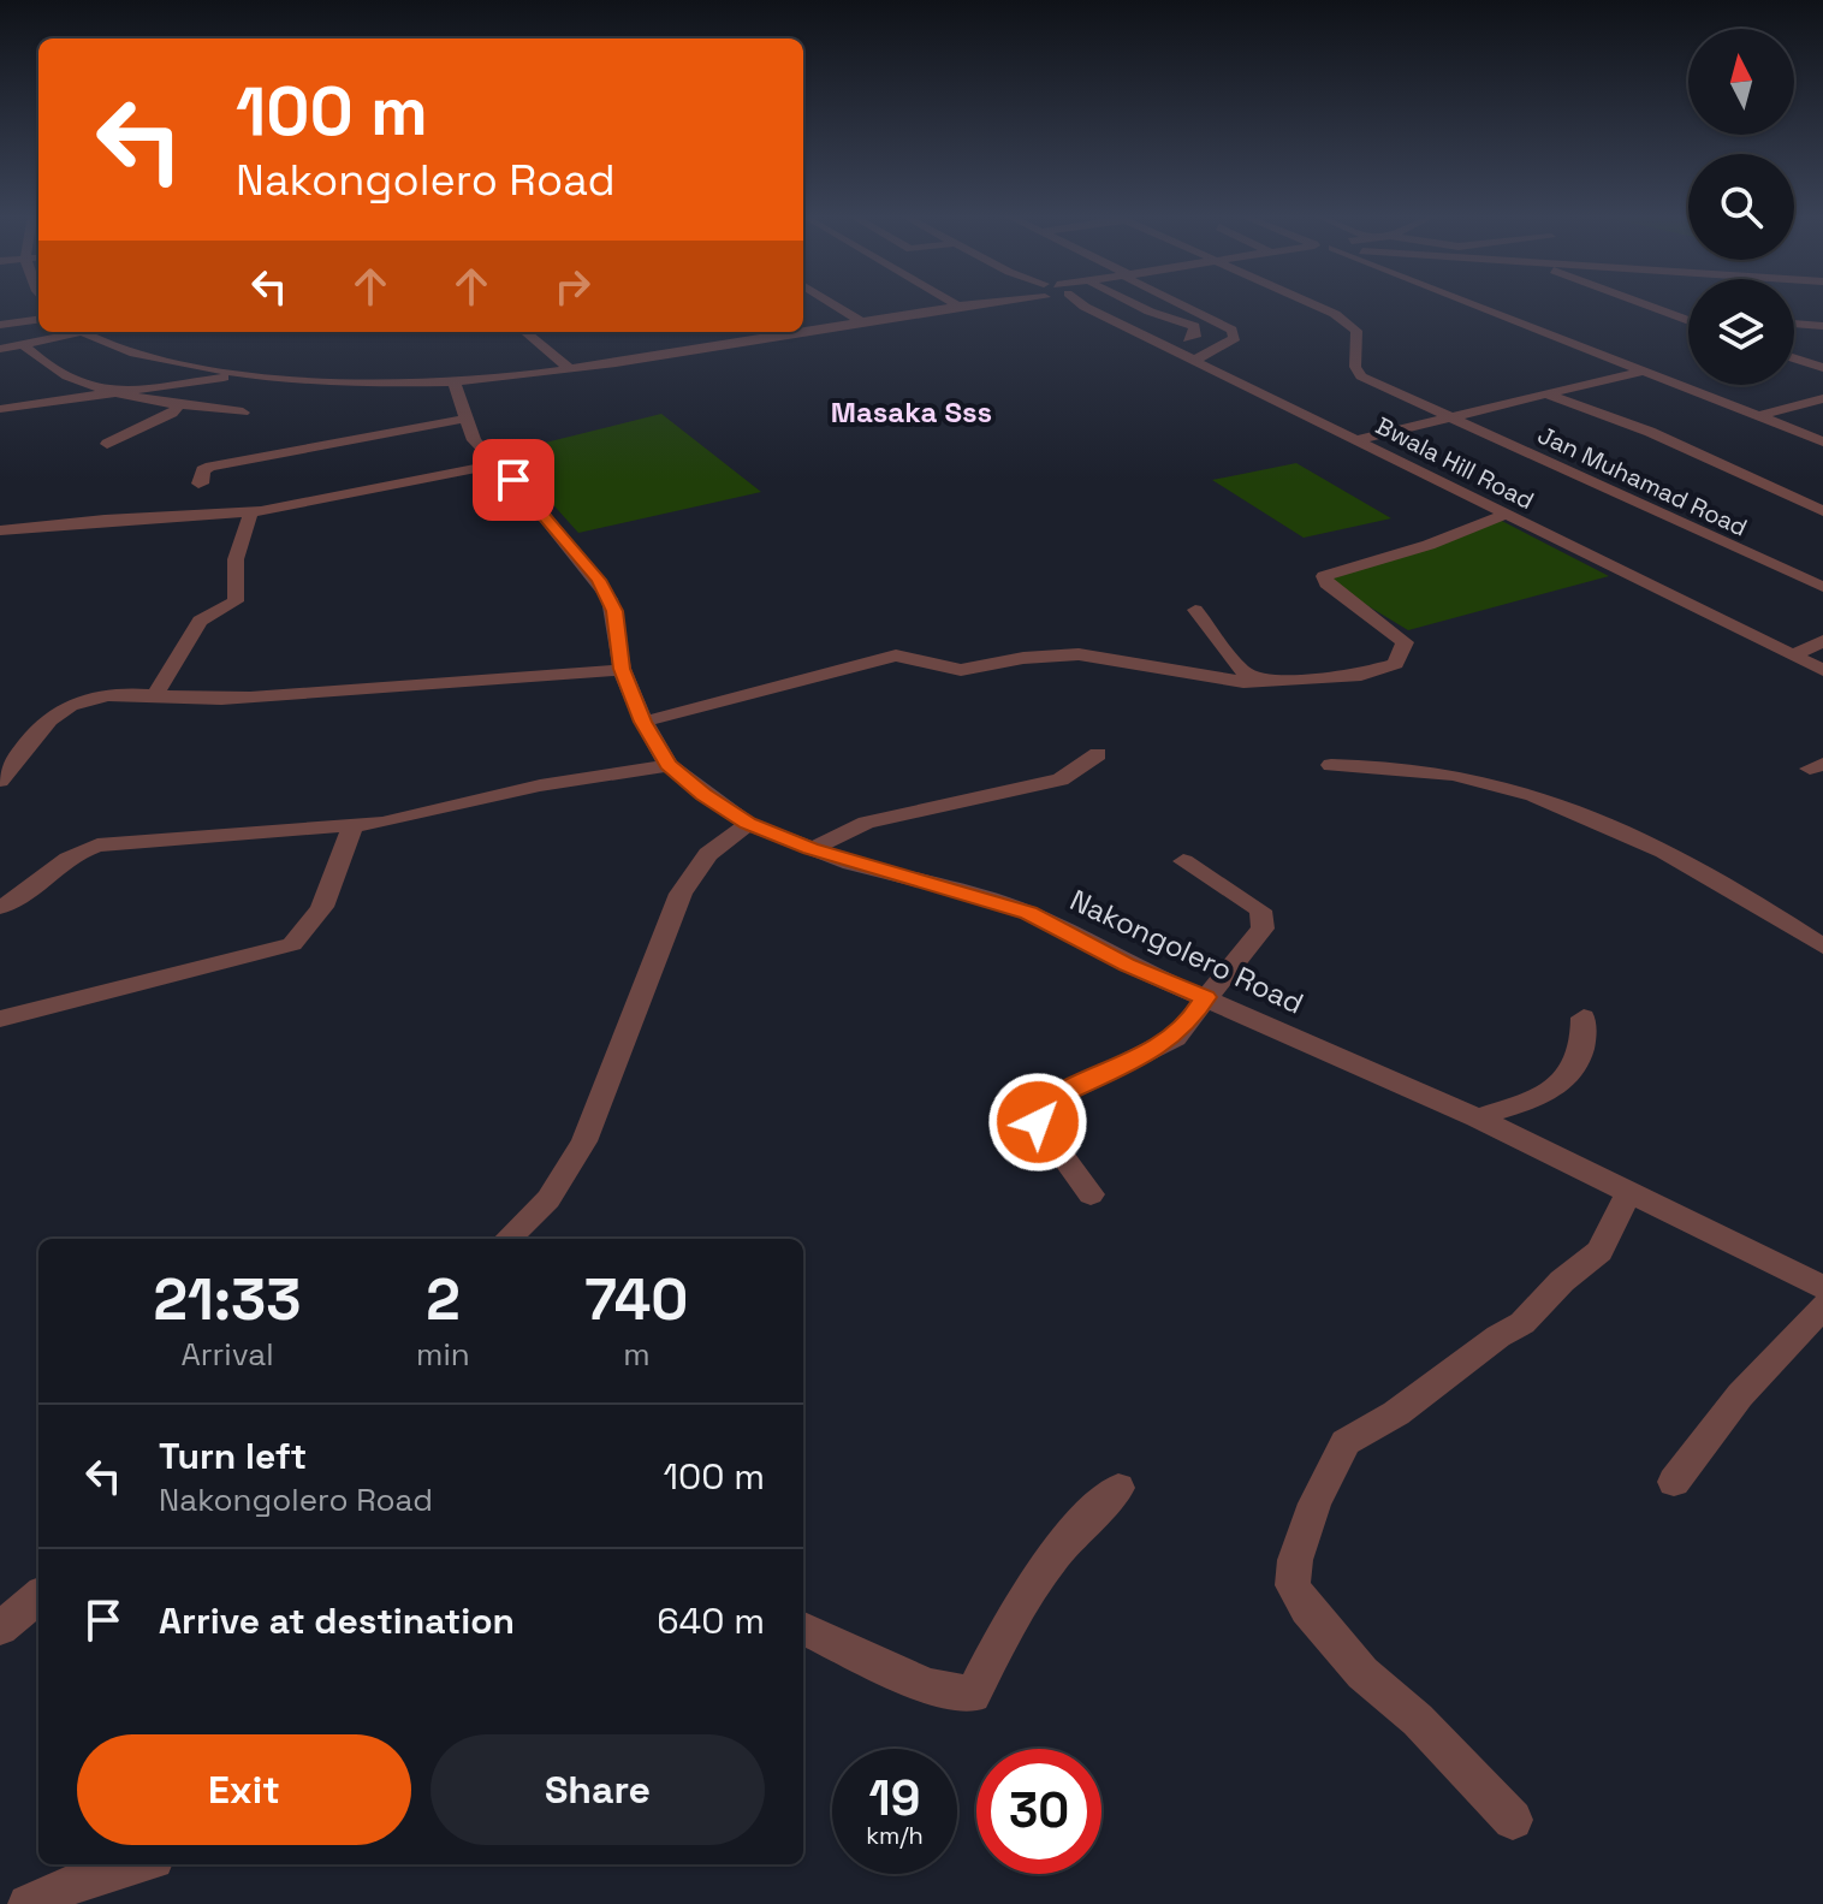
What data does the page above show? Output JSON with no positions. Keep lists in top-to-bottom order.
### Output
{
  "streets": {
    "street": ["Bwala Hill Road", "Jan Muhamad Road", "Nakongolero Road"]
  },
  "districts": ["Masaka Sss"],
  "north": "top",
  "page": {
    "turn": ["100 m", "Nakongolero Road"],
    "eta": [
      "21:33",
      "Arrival",
      "2",
      "min",
      "740",
      "m"
    ],
    "list": [
      {
        "name": "Turn left",
        "note": "Nakongolero Road",
        "value": "100 m"
      },
      {
        "name": "Arrive at destination",
        "value": "640 m"
      }
    ],
    "buttons": ["Exit", "Share"],
    "speed": "19 km/h",
    "limit": "30"
  }
}
